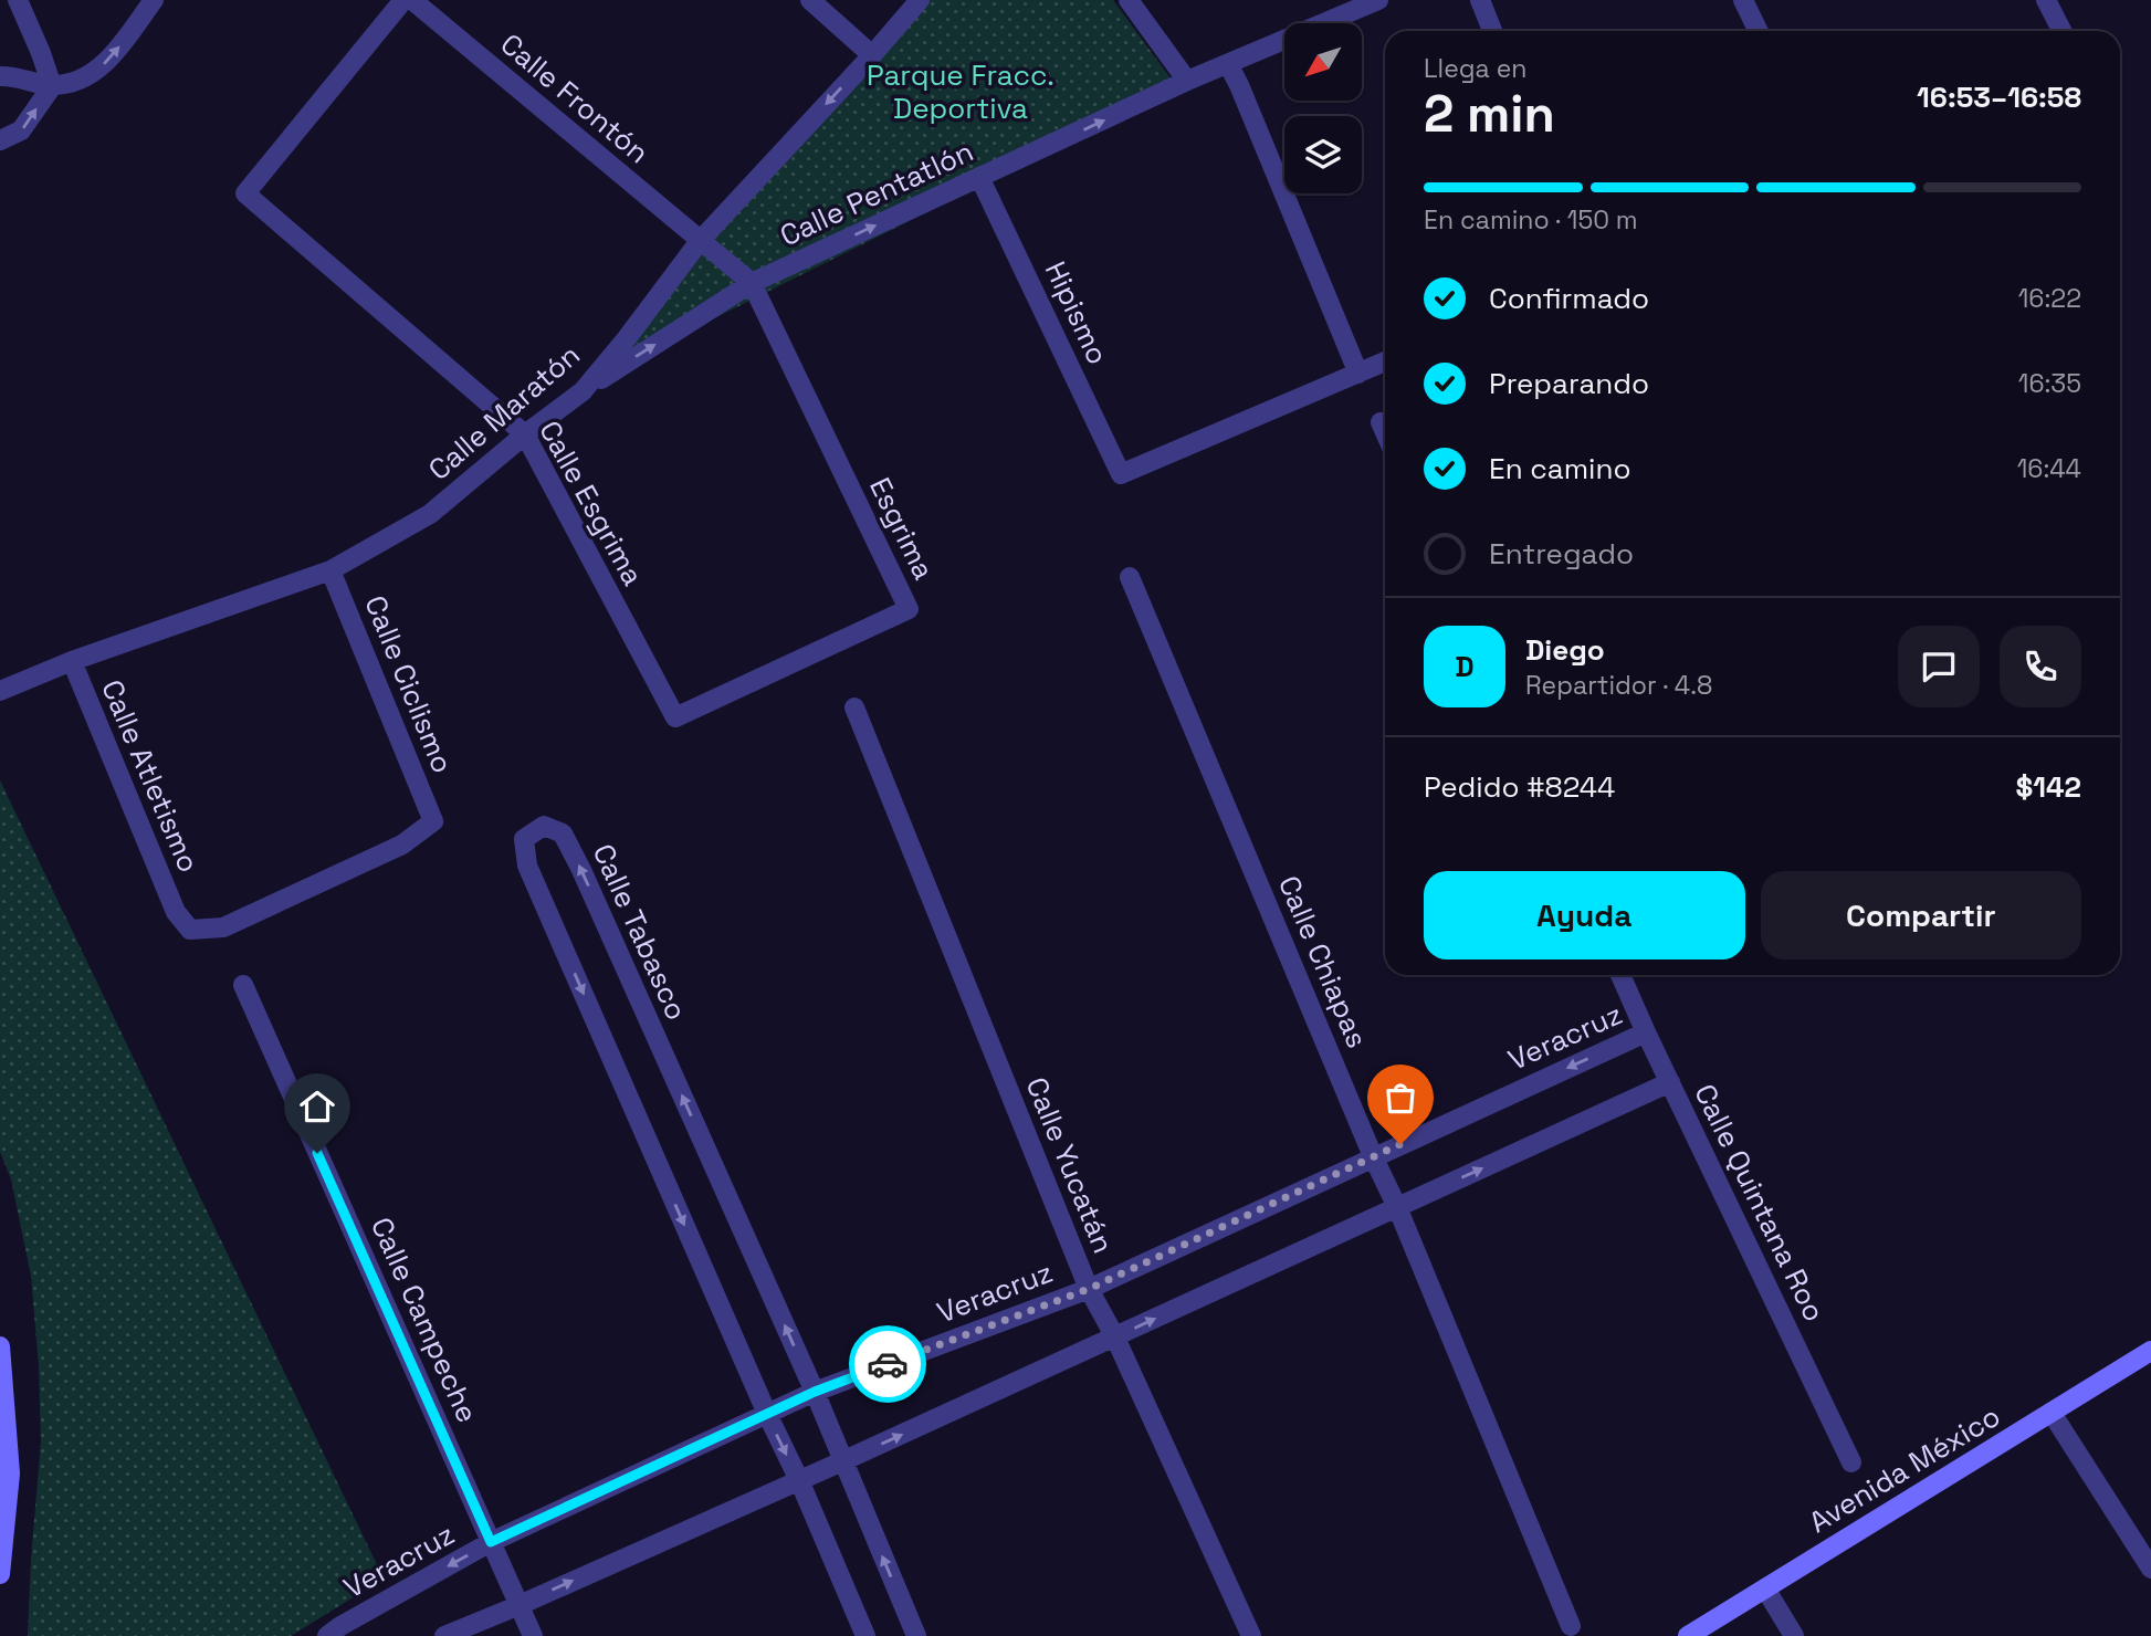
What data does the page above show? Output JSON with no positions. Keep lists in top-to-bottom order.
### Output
{
  "streets": {
    "main road": ["Avenida México"],
    "street": [
      "Calle Frontón",
      "Calle Pentatlón",
      "Hipismo",
      "Calle Maratón",
      "Calle Esgrima",
      "Esgrima",
      "Calle Ciclismo",
      "Calle Atletismo",
      "Calle Tabasco",
      "Calle Chiapas",
      "Veracruz",
      "Calle Yucatán",
      "Calle Quintana Roo",
      "Calle Campeche"
    ]
  },
  "crossings": [
    ["Calle Frontón", "Calle Pentatlón"],
    ["Calle Frontón", "Calle Maratón"],
    ["Calle Frontón", "Esgrima"],
    ["Calle Pentatlón", "Hipismo"],
    ["Calle Pentatlón", "Calle Maratón"],
    ["Calle Pentatlón", "Esgrima"],
    ["Calle Maratón", "Calle Esgrima"],
    ["Calle Maratón", "Calle Ciclismo"],
    ["Calle Maratón", "Calle Atletismo"],
    ["Calle Esgrima", "Esgrima"],
    ["Calle Ciclismo", "Calle Atletismo"],
    ["Calle Tabasco", "Veracruz"],
    ["Calle Chiapas", "Veracruz"],
    ["Veracruz", "Calle Yucatán"],
    ["Veracruz", "Calle Quintana Roo"],
    ["Veracruz", "Calle Campeche"]
  ],
  "one_way": ["Calle Pentatlón"],
  "parks": ["Parque Fracc. Deportiva"],
  "north": "bottom left",
  "page": {
    "heading": ["2 min", "Llega en", "16:53–16:58"],
    "panel": [
      "Diego",
      "Repartidor · 4.8",
      "Pedido #8244",
      "$142"
    ],
    "bar": "En camino · 150 m",
    "list": [
      ["Confirmado", "16:22"],
      ["Preparando", "16:35"],
      ["En camino", "16:44"],
      "Entregado"
    ],
    "round": "D",
    "buttons": ["Ayuda", "Compartir"]
  }
}
